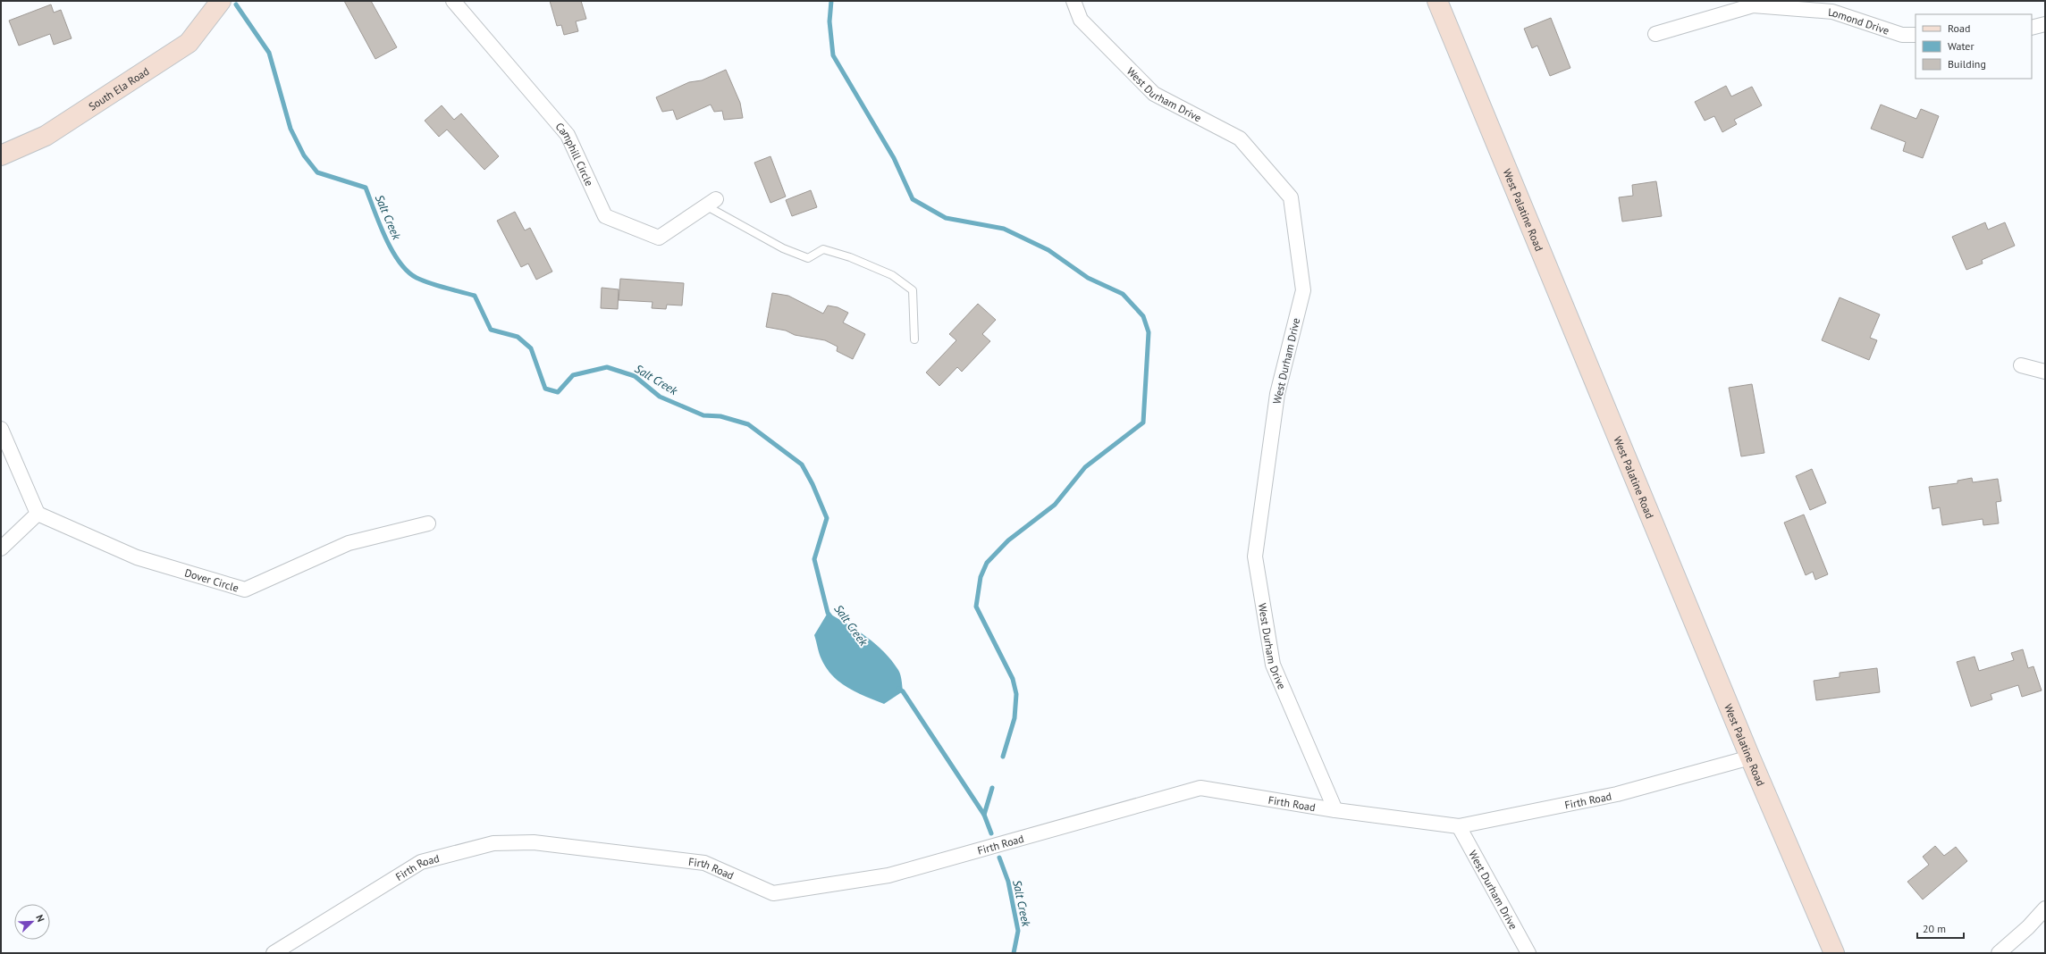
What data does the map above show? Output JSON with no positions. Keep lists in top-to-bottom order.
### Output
{
  "streets": {
    "main road": ["South Ela Road", "West Palatine Road"],
    "street": [
      "Lomond Drive",
      "West Durham Drive",
      "Camphill Circle",
      "Dover Circle",
      "Firth Road"
    ]
  },
  "crossings": [
    ["West Durham Drive", "Firth Road"],
    ["West Palatine Road", "Firth Road"]
  ],
  "water": ["Salt Creek"],
  "legend": ["Road", "Water", "Building"],
  "scale_bar": "20 m",
  "north": "top right"
}
